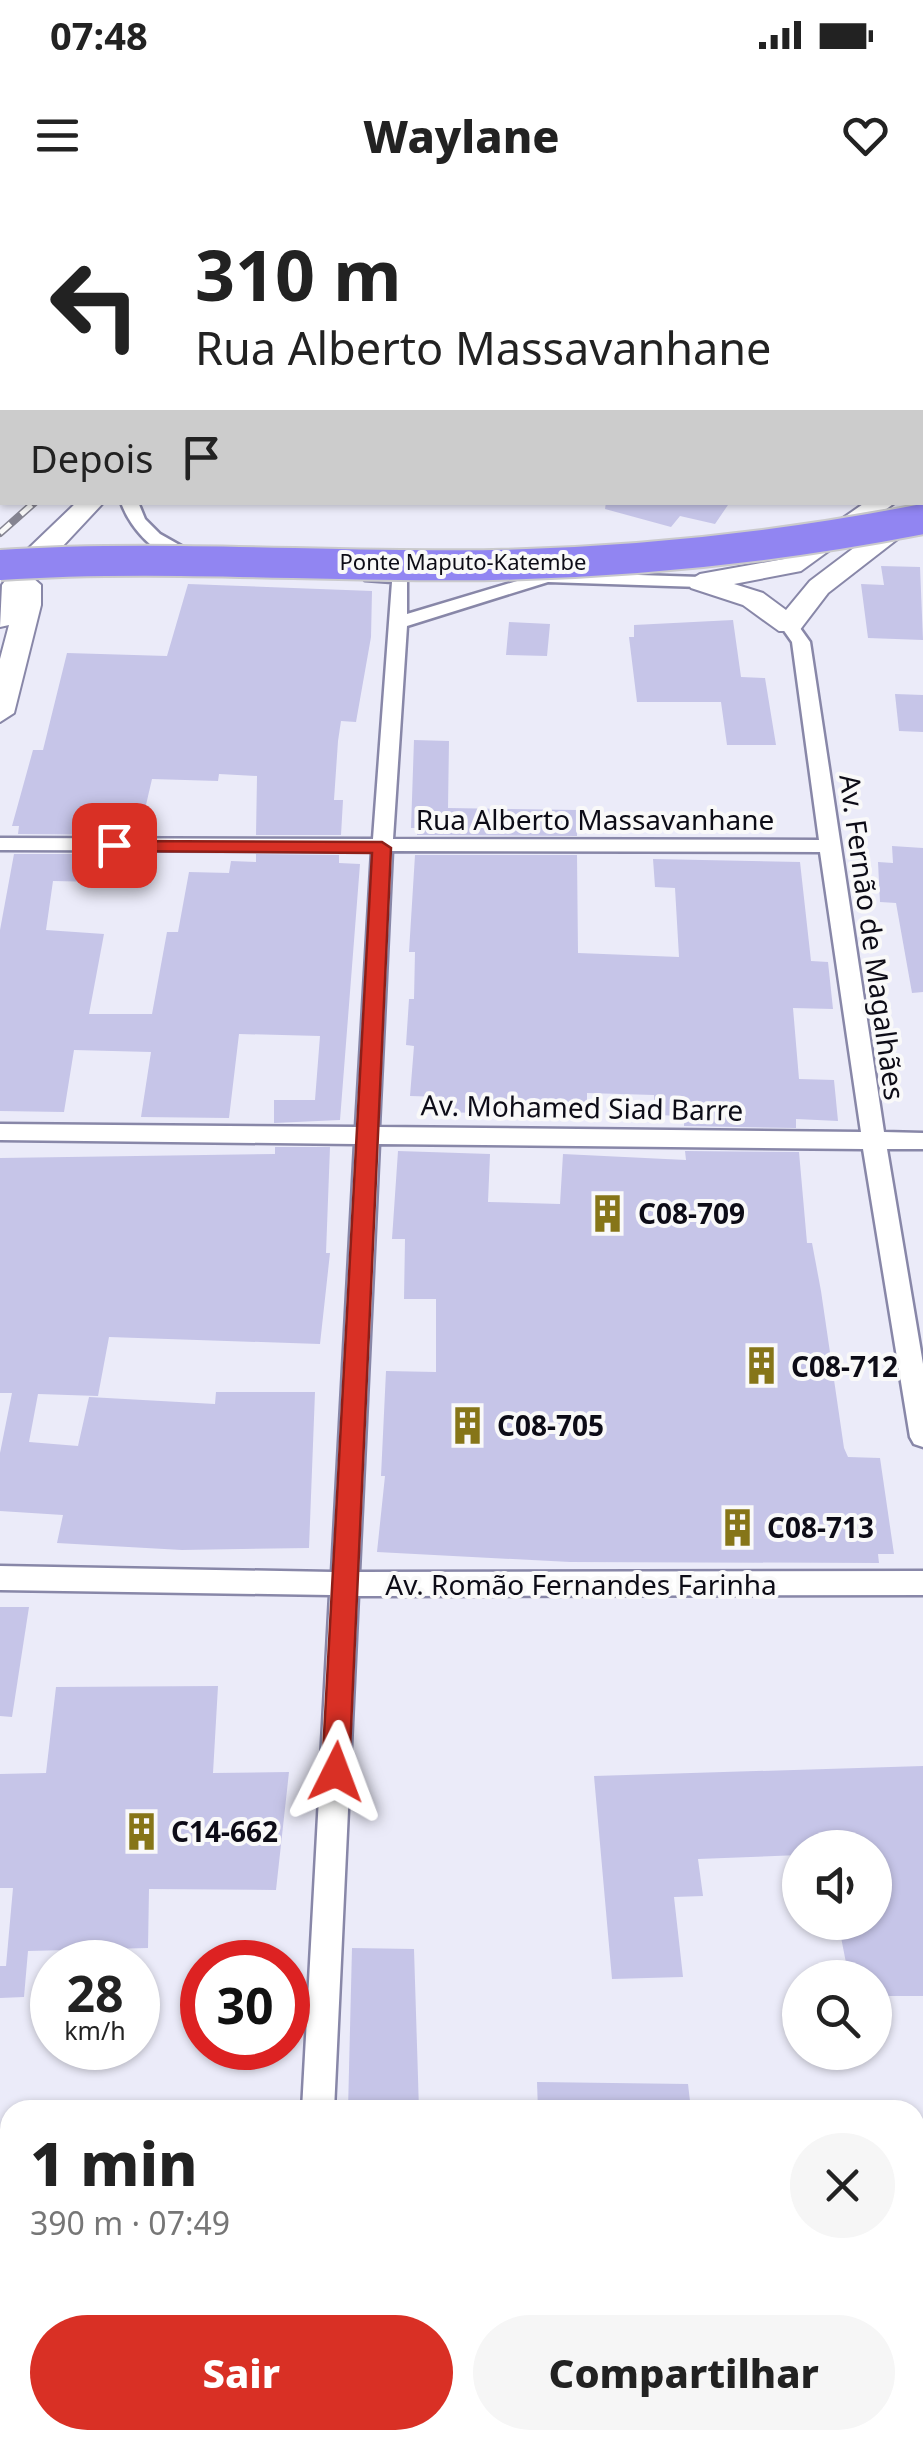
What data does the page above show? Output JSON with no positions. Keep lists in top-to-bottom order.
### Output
{
  "streets": {
    "highway": ["Ponte Maputo-Katembe"],
    "street": [
      "Rua Alberto Massavanhane",
      "Av. Fernão de Magalhães",
      "Av. Mohamed Siad Barre",
      "Av. Romão Fernandes Farinha"
    ]
  },
  "crossings": [
    ["Rua Alberto Massavanhane", "Av. Fernão de Magalhães"],
    ["Av. Fernão de Magalhães", "Av. Mohamed Siad Barre"]
  ],
  "places": {
    "building": [
      "C08-709",
      "C08-712",
      "C08-705",
      "C08-713",
      "C14-662"
    ]
  },
  "page": {
    "status": "07:48",
    "header": "Waylane",
    "turn": ["310 m", "Rua Alberto Massavanhane"],
    "then": "Depois",
    "speed": "28 km/h",
    "limit": "30",
    "heading": ["1 min", "390 m · 07:49"],
    "buttons": ["Sair", "Compartilhar"]
  }
}
